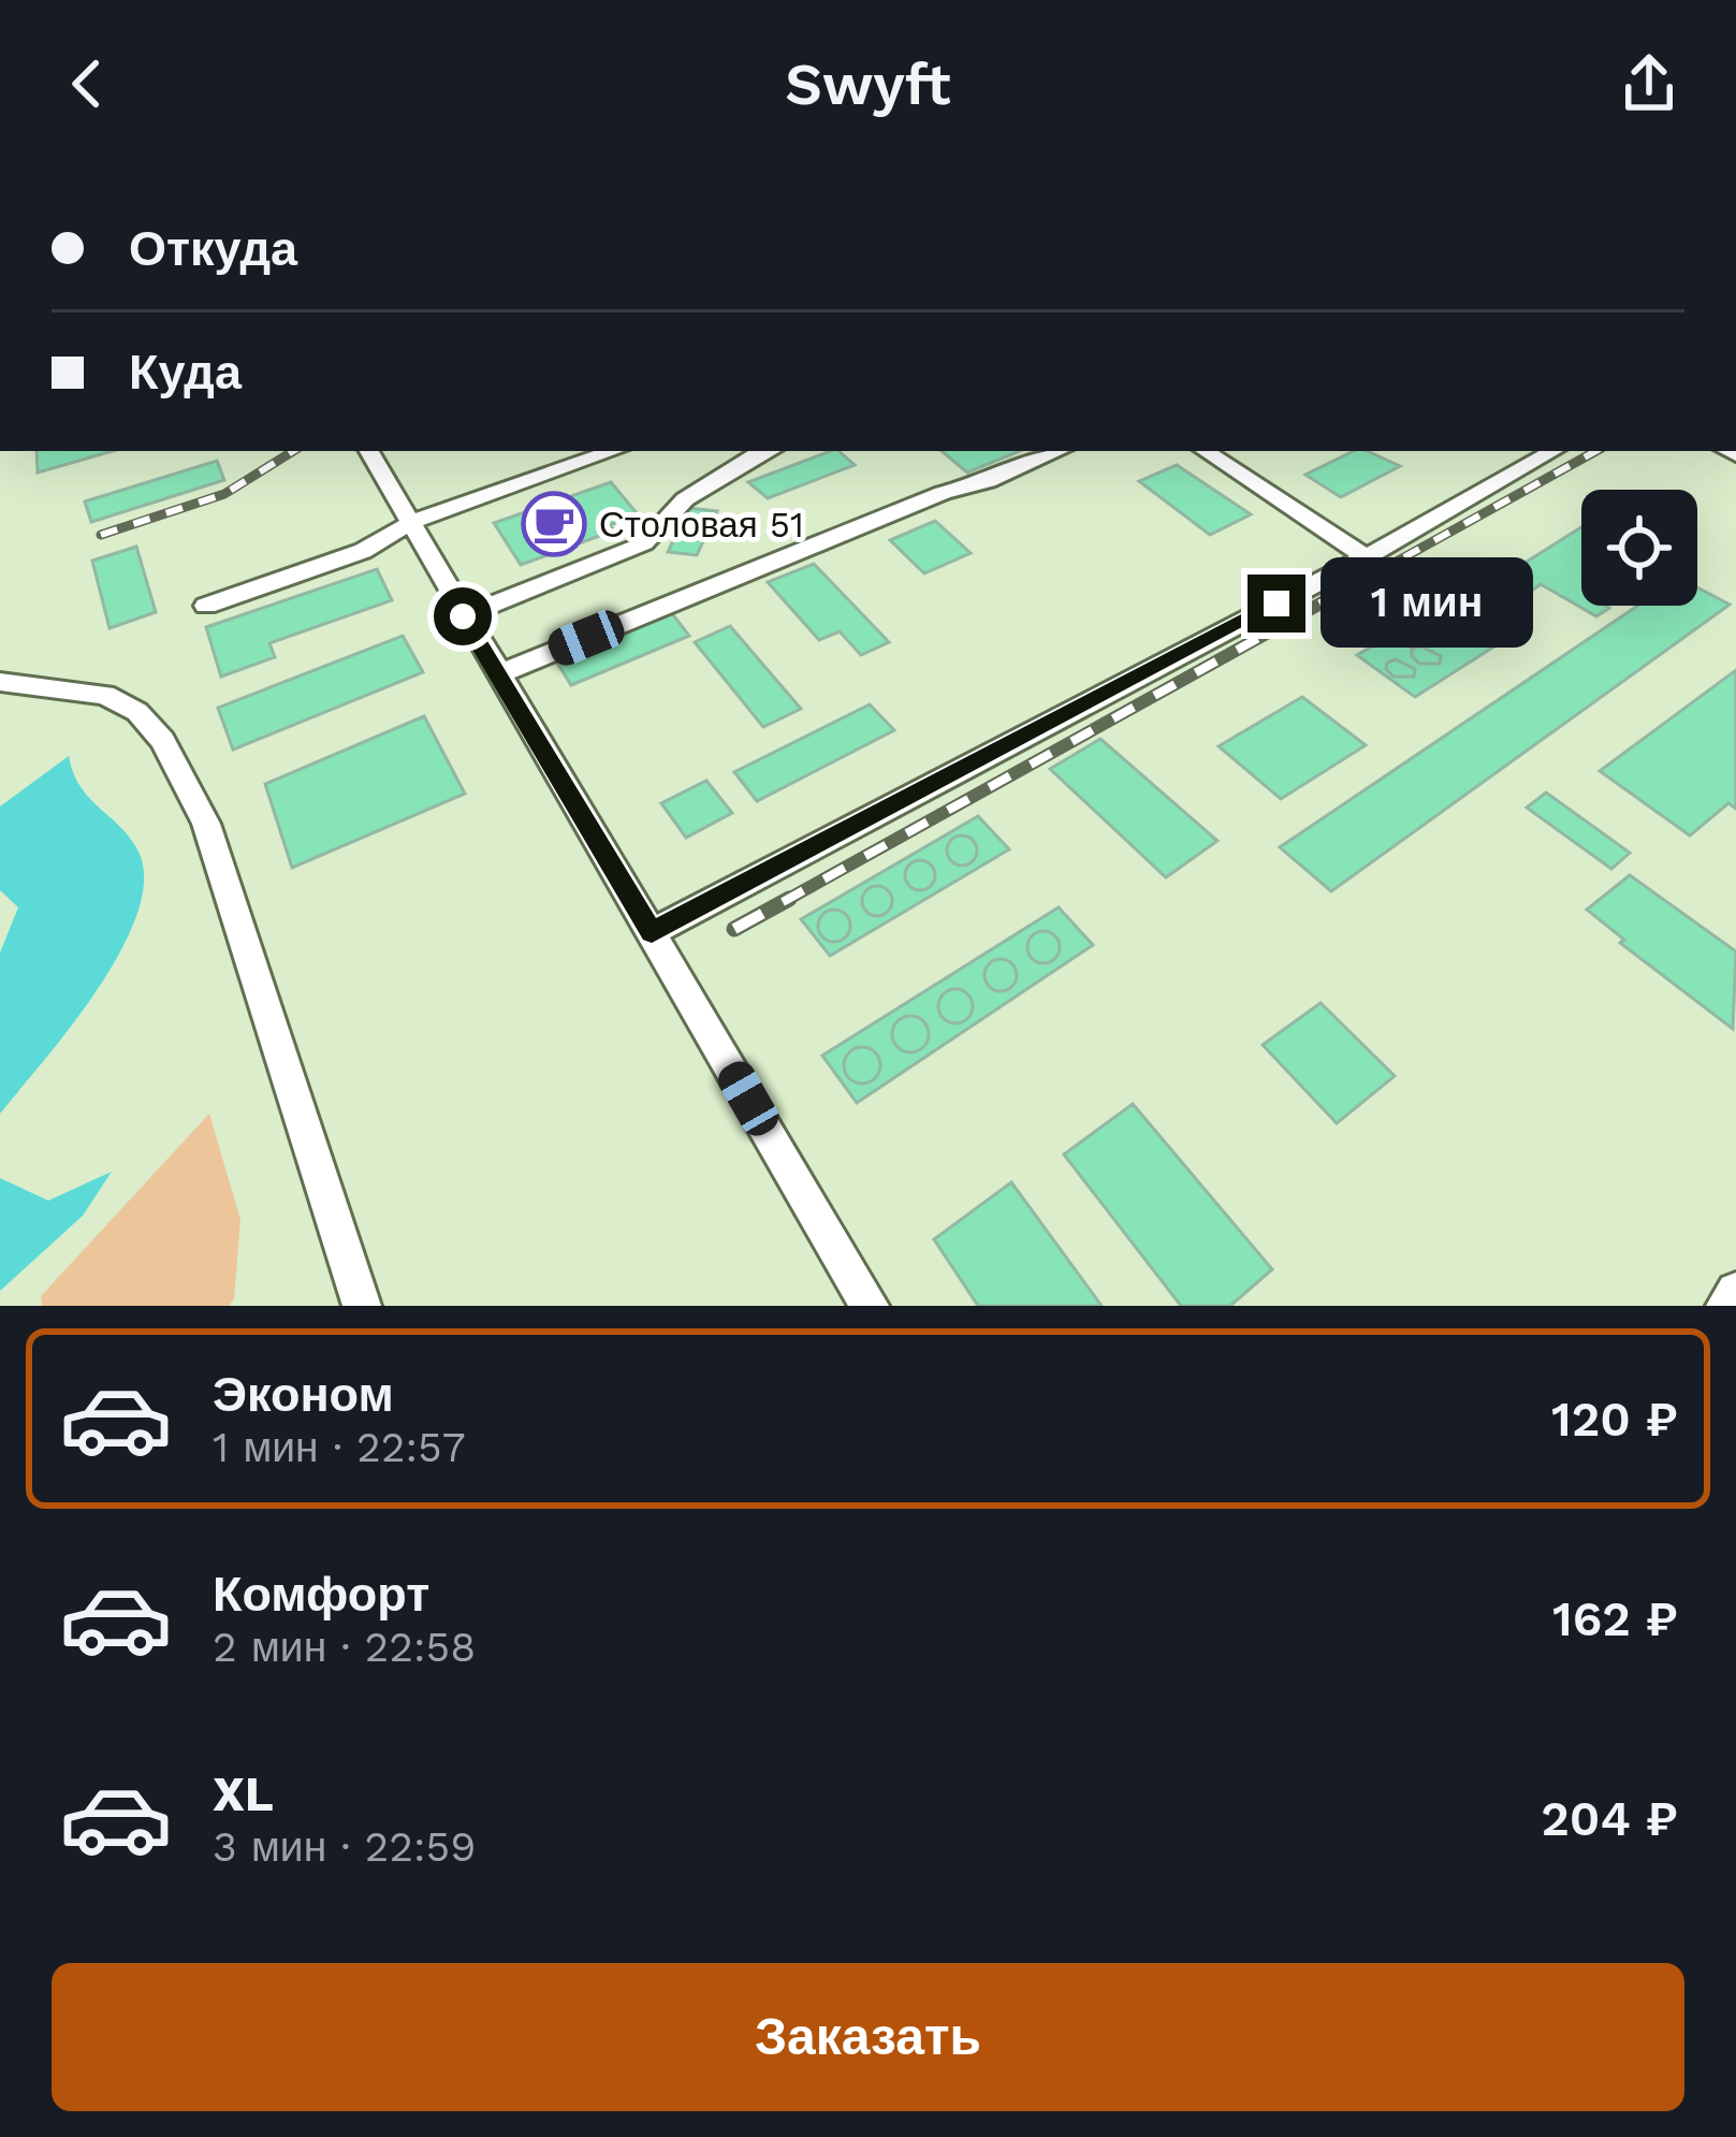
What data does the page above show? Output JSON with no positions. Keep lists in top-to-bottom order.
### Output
{
  "places": {
    "cafe": ["Столовая 51"]
  },
  "page": {
    "header": "Swyft",
    "banner": ["Откуда", "Куда"],
    "bubble": "1 мин",
    "list": [
      {
        "name": "Эконом",
        "note": "1 мин · 22:57",
        "value": "120 ₽"
      },
      {
        "name": "Комфорт",
        "note": "2 мин · 22:58",
        "value": "162 ₽"
      },
      {
        "name": "XL",
        "note": "3 мин · 22:59",
        "value": "204 ₽"
      }
    ],
    "buttons": "Заказать"
  }
}
